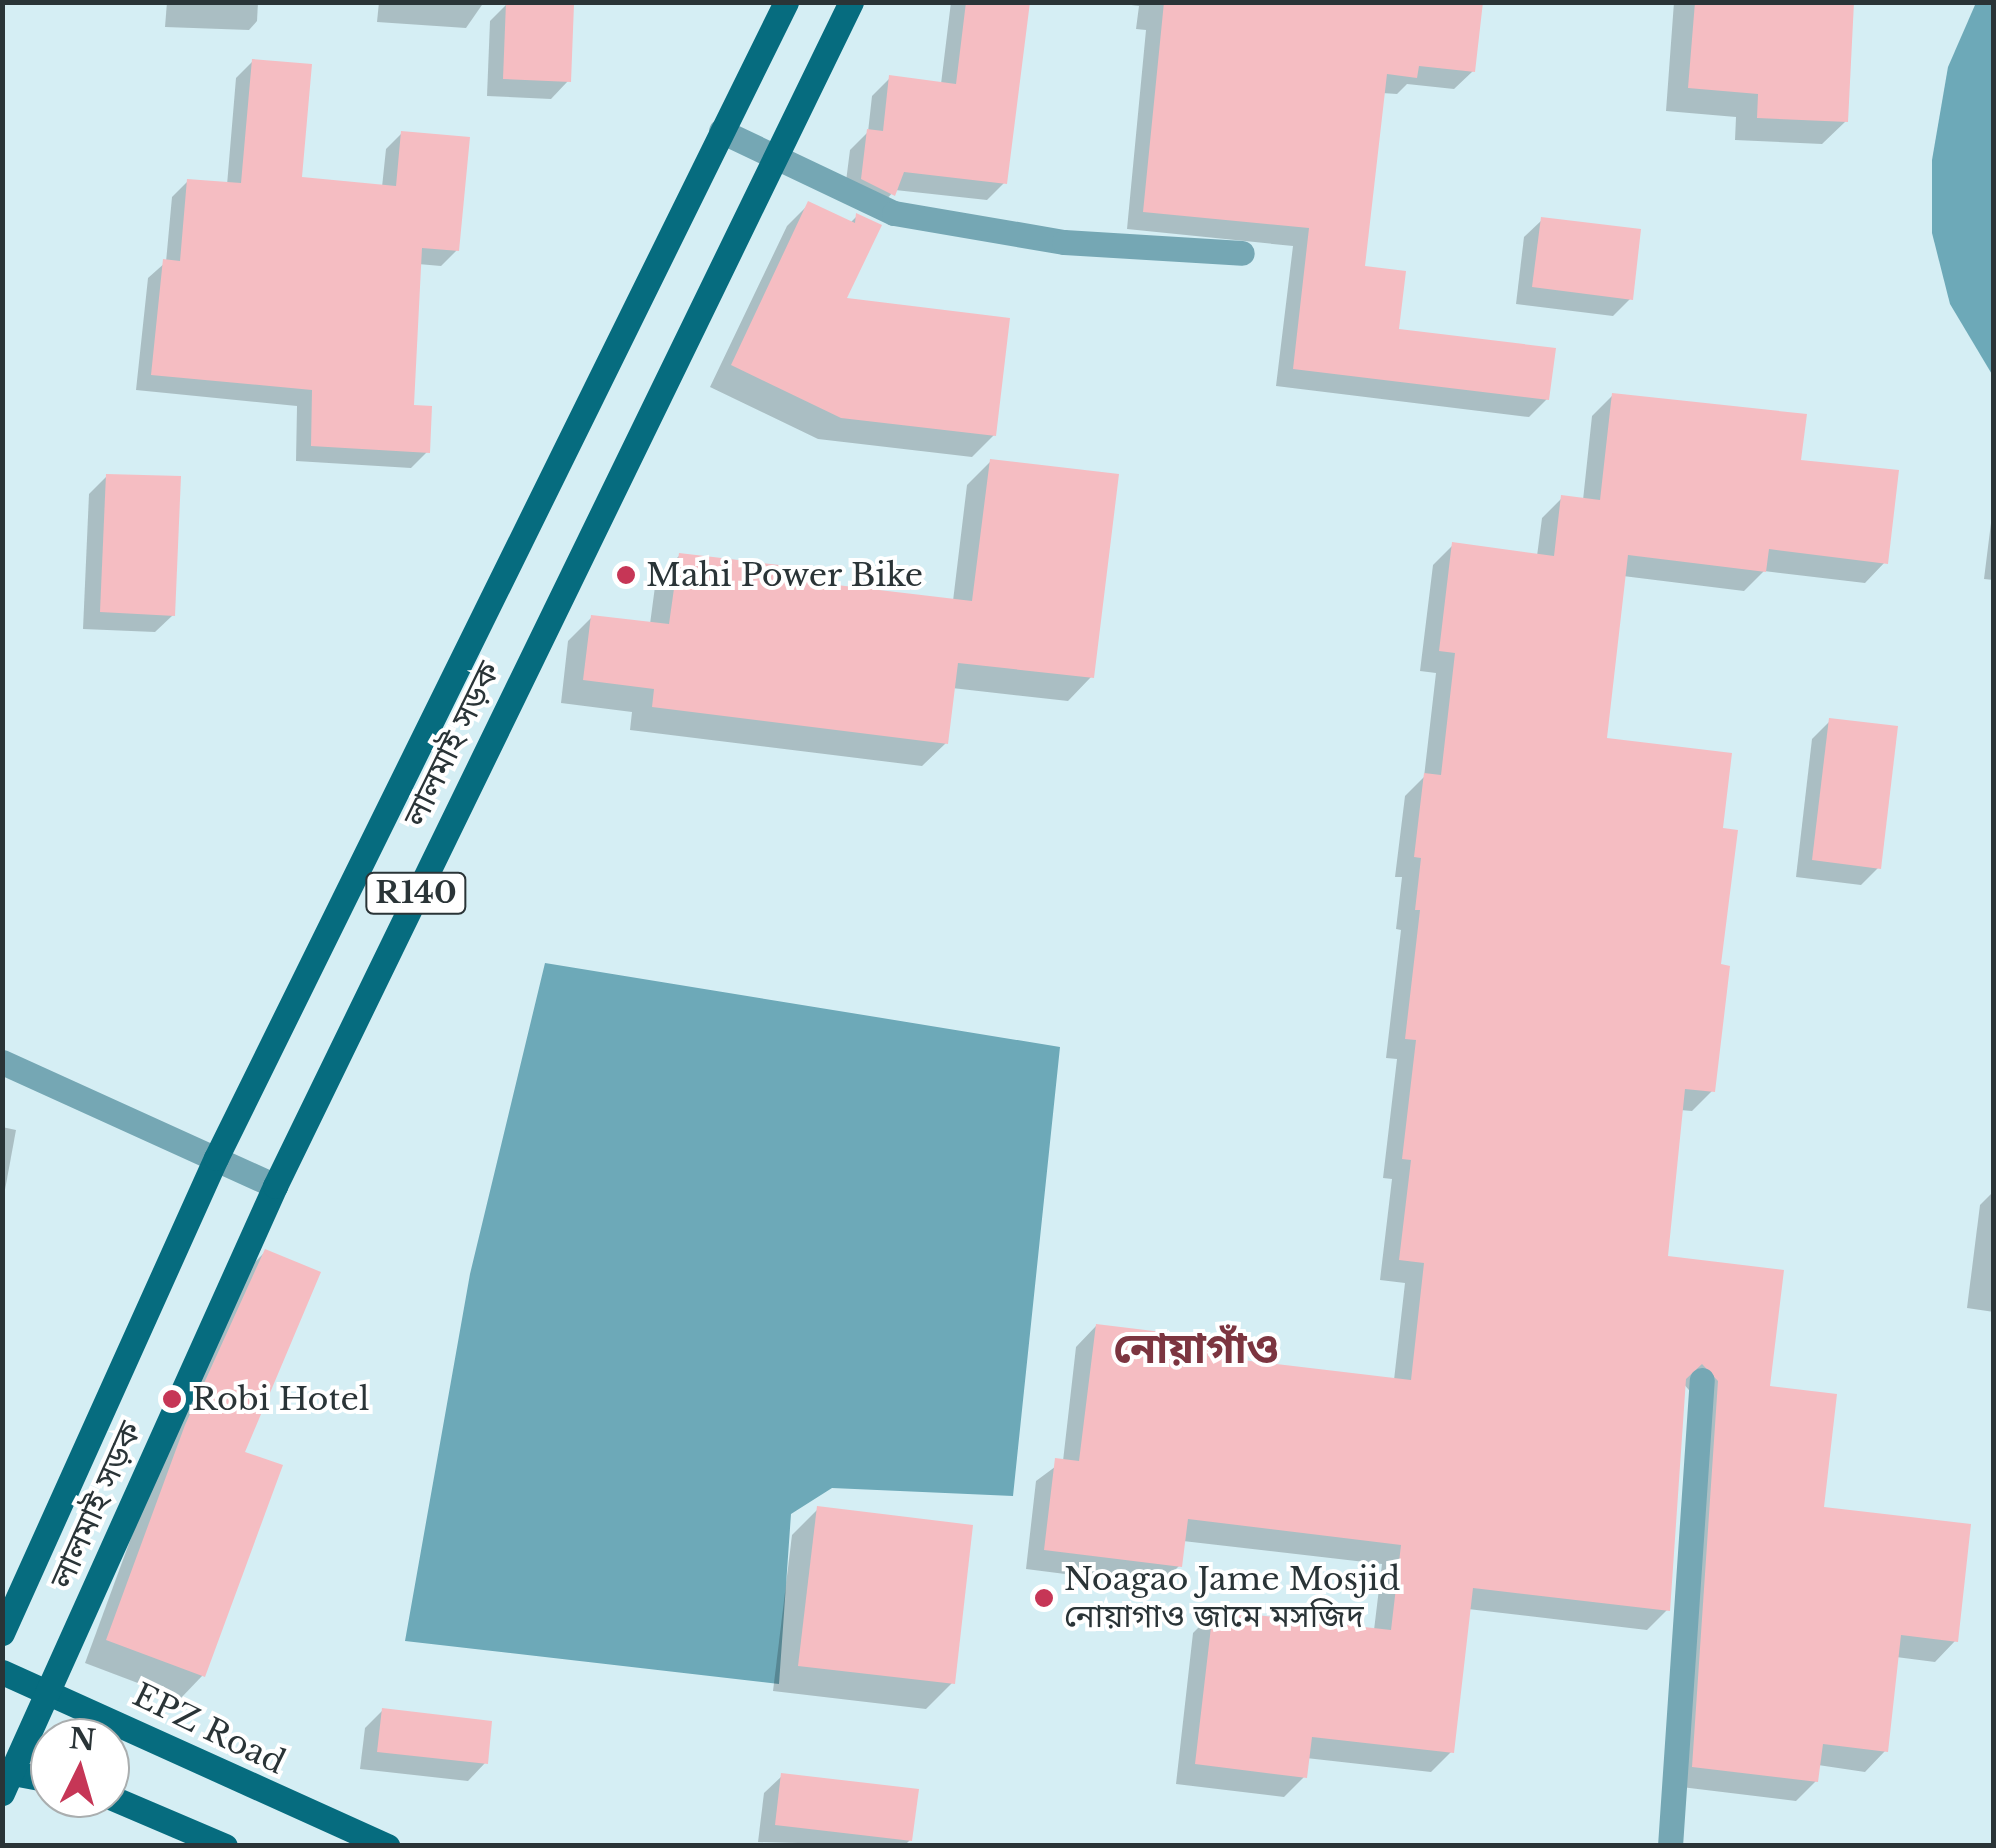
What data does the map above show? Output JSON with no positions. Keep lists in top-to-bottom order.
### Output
{
  "streets": {
    "main road": ["লালমাই সড়ক", "R140", "EPZ Road"]
  },
  "crossings": [
    ["লালমাই সড়ক", "EPZ Road"]
  ],
  "districts": ["নোয়াগাঁও"],
  "places": ["Mahi Power Bike", "Robi Hotel", "Noagao Jame Mosjid নোয়াগাও জামে মসজিদ"],
  "north": "top"
}
